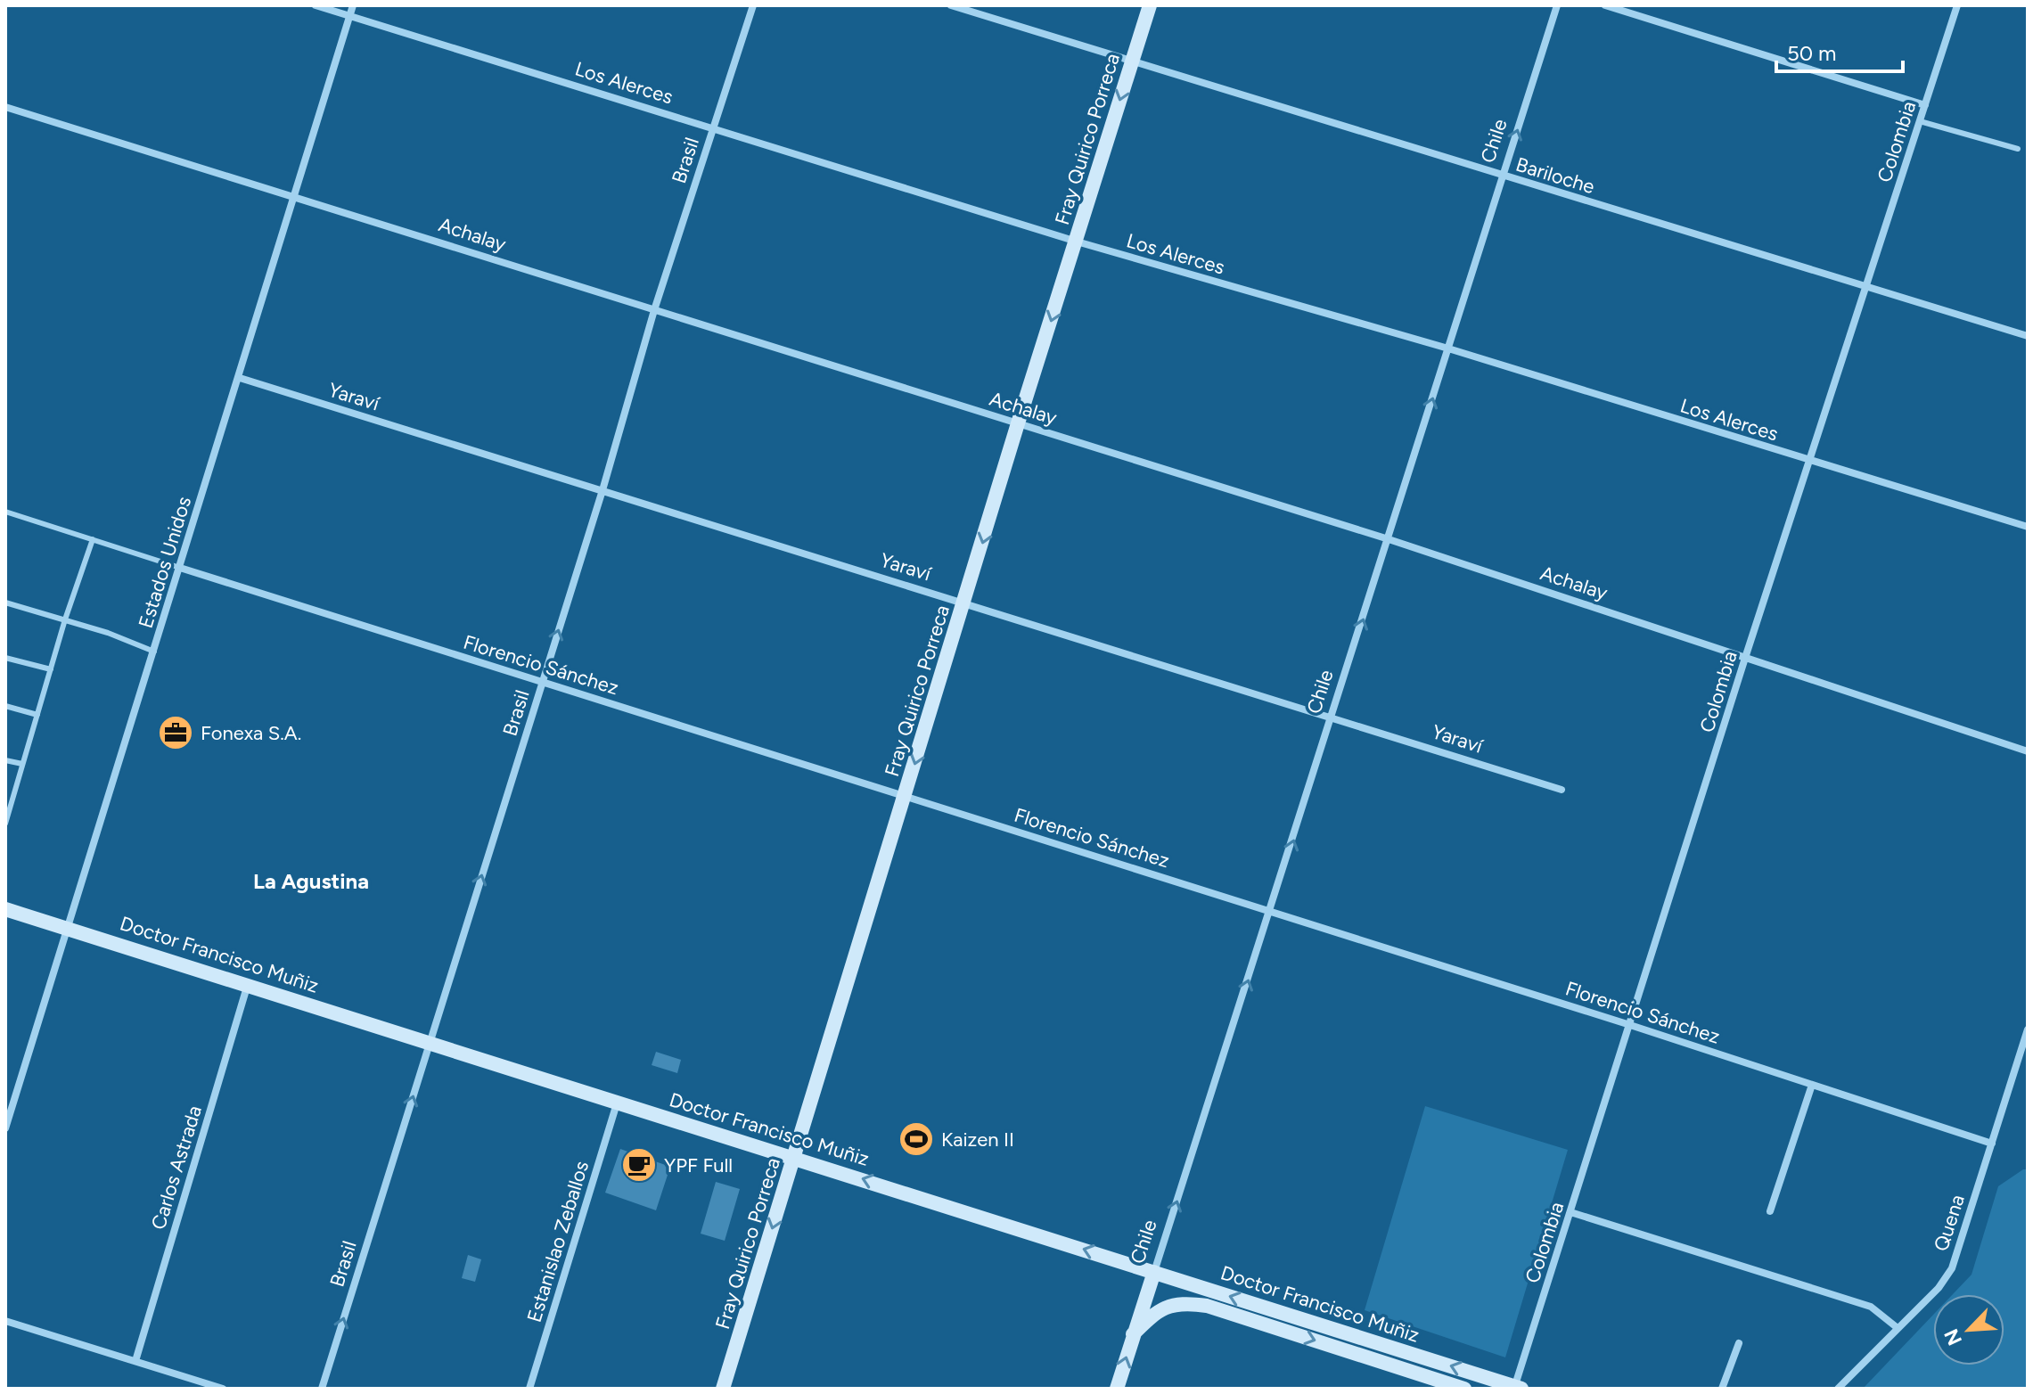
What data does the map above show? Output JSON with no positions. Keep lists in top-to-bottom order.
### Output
{
  "streets": {
    "main road": ["Fray Quirico Porreca", "Chile", "Doctor Francisco Muñiz"],
    "street": [
      "Los Alerces",
      "Colombia",
      "Brasil",
      "Bariloche",
      "Achalay",
      "Yaraví",
      "Estados Unidos",
      "Florencio Sánchez",
      "Carlos Astrada",
      "Quena",
      "Estanislao Zeballos"
    ]
  },
  "crossings": [
    ["Los Alerces", "Fray Quirico Porreca"],
    ["Los Alerces", "Chile"],
    ["Los Alerces", "Colombia"],
    ["Los Alerces", "Brasil"],
    ["Los Alerces", "Estados Unidos"],
    ["Fray Quirico Porreca", "Bariloche"],
    ["Fray Quirico Porreca", "Achalay"],
    ["Fray Quirico Porreca", "Yaraví"],
    ["Fray Quirico Porreca", "Florencio Sánchez"],
    ["Fray Quirico Porreca", "Doctor Francisco Muñiz"],
    ["Chile", "Bariloche"],
    ["Chile", "Achalay"],
    ["Chile", "Yaraví"],
    ["Chile", "Florencio Sánchez"],
    ["Chile", "Doctor Francisco Muñiz"],
    ["Colombia", "Bariloche"],
    ["Colombia", "Achalay"],
    ["Colombia", "Florencio Sánchez"],
    ["Colombia", "Doctor Francisco Muñiz"],
    ["Brasil", "Achalay"],
    ["Brasil", "Yaraví"],
    ["Brasil", "Florencio Sánchez"],
    ["Brasil", "Doctor Francisco Muñiz"],
    ["Achalay", "Estados Unidos"],
    ["Yaraví", "Estados Unidos"],
    ["Estados Unidos", "Florencio Sánchez"],
    ["Estados Unidos", "Doctor Francisco Muñiz"],
    ["Florencio Sánchez", "Quena"],
    ["Doctor Francisco Muñiz", "Carlos Astrada"],
    ["Doctor Francisco Muñiz", "Estanislao Zeballos"]
  ],
  "one_way": ["Fray Quirico Porreca", "Chile", "Brasil"],
  "districts": ["La Agustina"],
  "places": {
    "office": ["Fonexa S.A."],
    "sports": ["Kaizen II"],
    "cafe": ["YPF Full"]
  },
  "scale_bar": "50 m",
  "north": "bottom left"
}
